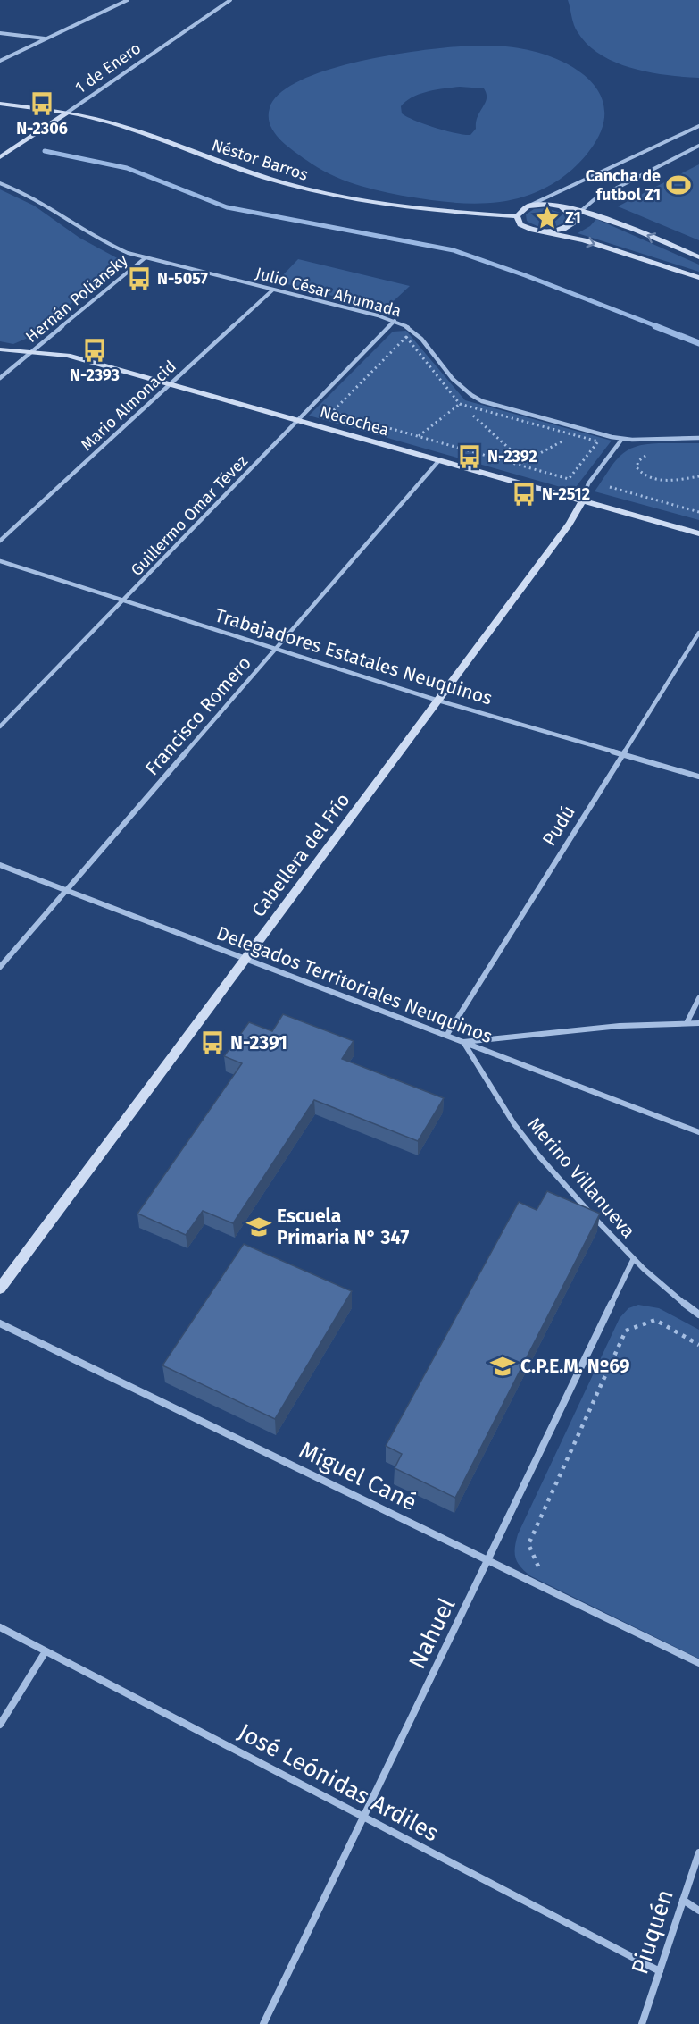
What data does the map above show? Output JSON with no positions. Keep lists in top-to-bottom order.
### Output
{
  "streets": {
    "street": [
      "1 de Enero",
      "Néstor Barros",
      "Julio César Ahumada",
      "Hernán Poliansky",
      "Mario Almonacid",
      "Necochea",
      "Guillermo Omar Tévez",
      "Trabajadores Estatales Neuquinos",
      "Francisco Romero",
      "Pudú",
      "Cabellera del Frío",
      "Delegados Territoriales Neuquinos",
      "Merino Villanueva",
      "Miguel Cané",
      "Nahuel",
      "José Leónidas Ardiles",
      "Piuquén"
    ]
  },
  "crossings": [
    ["1 de Enero", "Néstor Barros"],
    ["Julio César Ahumada", "Hernán Poliansky"],
    ["Julio César Ahumada", "Mario Almonacid"],
    ["Julio César Ahumada", "Guillermo Omar Tévez"],
    ["Julio César Ahumada", "Cabellera del Frío"],
    ["Hernán Poliansky", "Necochea"],
    ["Mario Almonacid", "Necochea"],
    ["Necochea", "Guillermo Omar Tévez"],
    ["Necochea", "Francisco Romero"],
    ["Necochea", "Cabellera del Frío"],
    ["Guillermo Omar Tévez", "Trabajadores Estatales Neuquinos"],
    ["Trabajadores Estatales Neuquinos", "Francisco Romero"],
    ["Trabajadores Estatales Neuquinos", "Pudú"],
    ["Trabajadores Estatales Neuquinos", "Cabellera del Frío"],
    ["Francisco Romero", "Delegados Territoriales Neuquinos"],
    ["Pudú", "Delegados Territoriales Neuquinos"],
    ["Cabellera del Frío", "Delegados Territoriales Neuquinos"],
    ["Delegados Territoriales Neuquinos", "Merino Villanueva"],
    ["Merino Villanueva", "Nahuel"],
    ["Miguel Cané", "Nahuel"],
    ["Nahuel", "José Leónidas Ardiles"],
    ["José Leónidas Ardiles", "Piuquén"]
  ],
  "places": {
    "bus stop": [
      "N-2306",
      "N-5057",
      "N-2393",
      "N-2392",
      "N-2512",
      "N-2391"
    ],
    "sports": ["Cancha de futbol Z1"],
    "place": ["Z1"],
    "school or university": ["Escuela Primaria N° 347", "C.P.E.M. Nº69"]
  }
}
